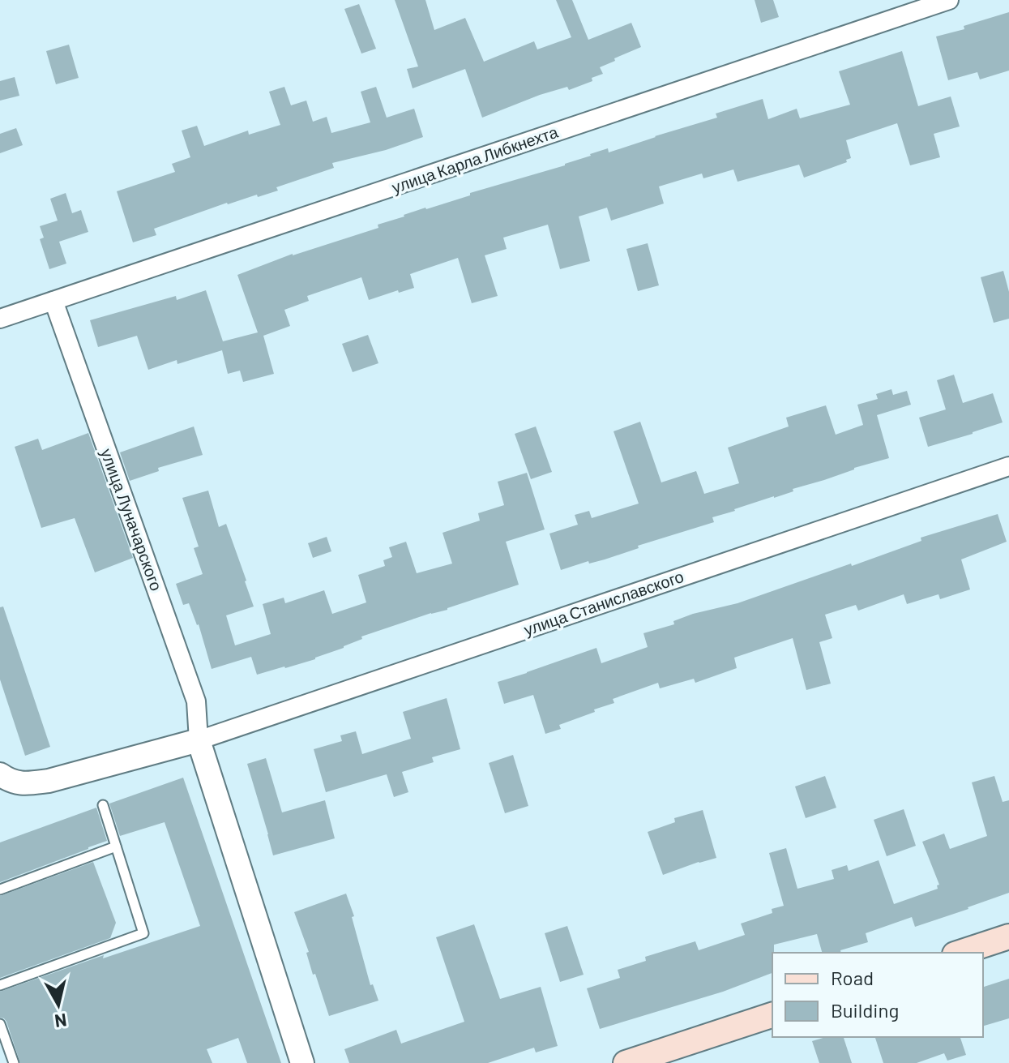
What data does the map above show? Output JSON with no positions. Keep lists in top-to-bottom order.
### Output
{
  "streets": {
    "street": ["улица Карла Либкнехта", "улица Луначарского", "улица Станиславского"]
  },
  "crossings": [
    ["улица Карла Либкнехта", "улица Луначарского"],
    ["улица Луначарского", "улица Станиславского"]
  ],
  "legend": ["Road", "Building"],
  "north": "bottom"
}
